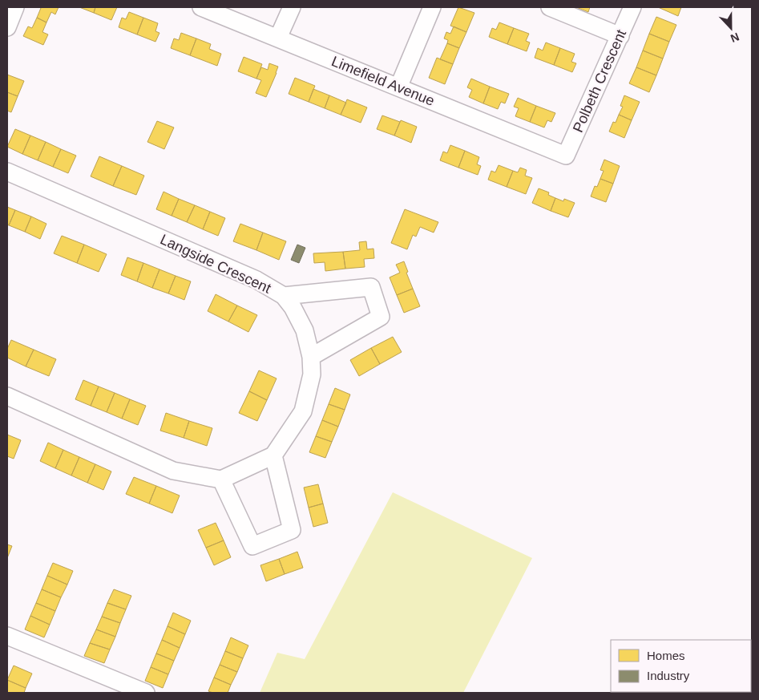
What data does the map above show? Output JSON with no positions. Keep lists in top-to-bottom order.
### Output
{
  "streets": {
    "street": ["Limefield Avenue", "Polbeth Crescent", "Langside Crescent"]
  },
  "crossings": [
    ["Limefield Avenue", "Polbeth Crescent"]
  ],
  "legend": ["Homes", "Industry"],
  "north": "bottom"
}
